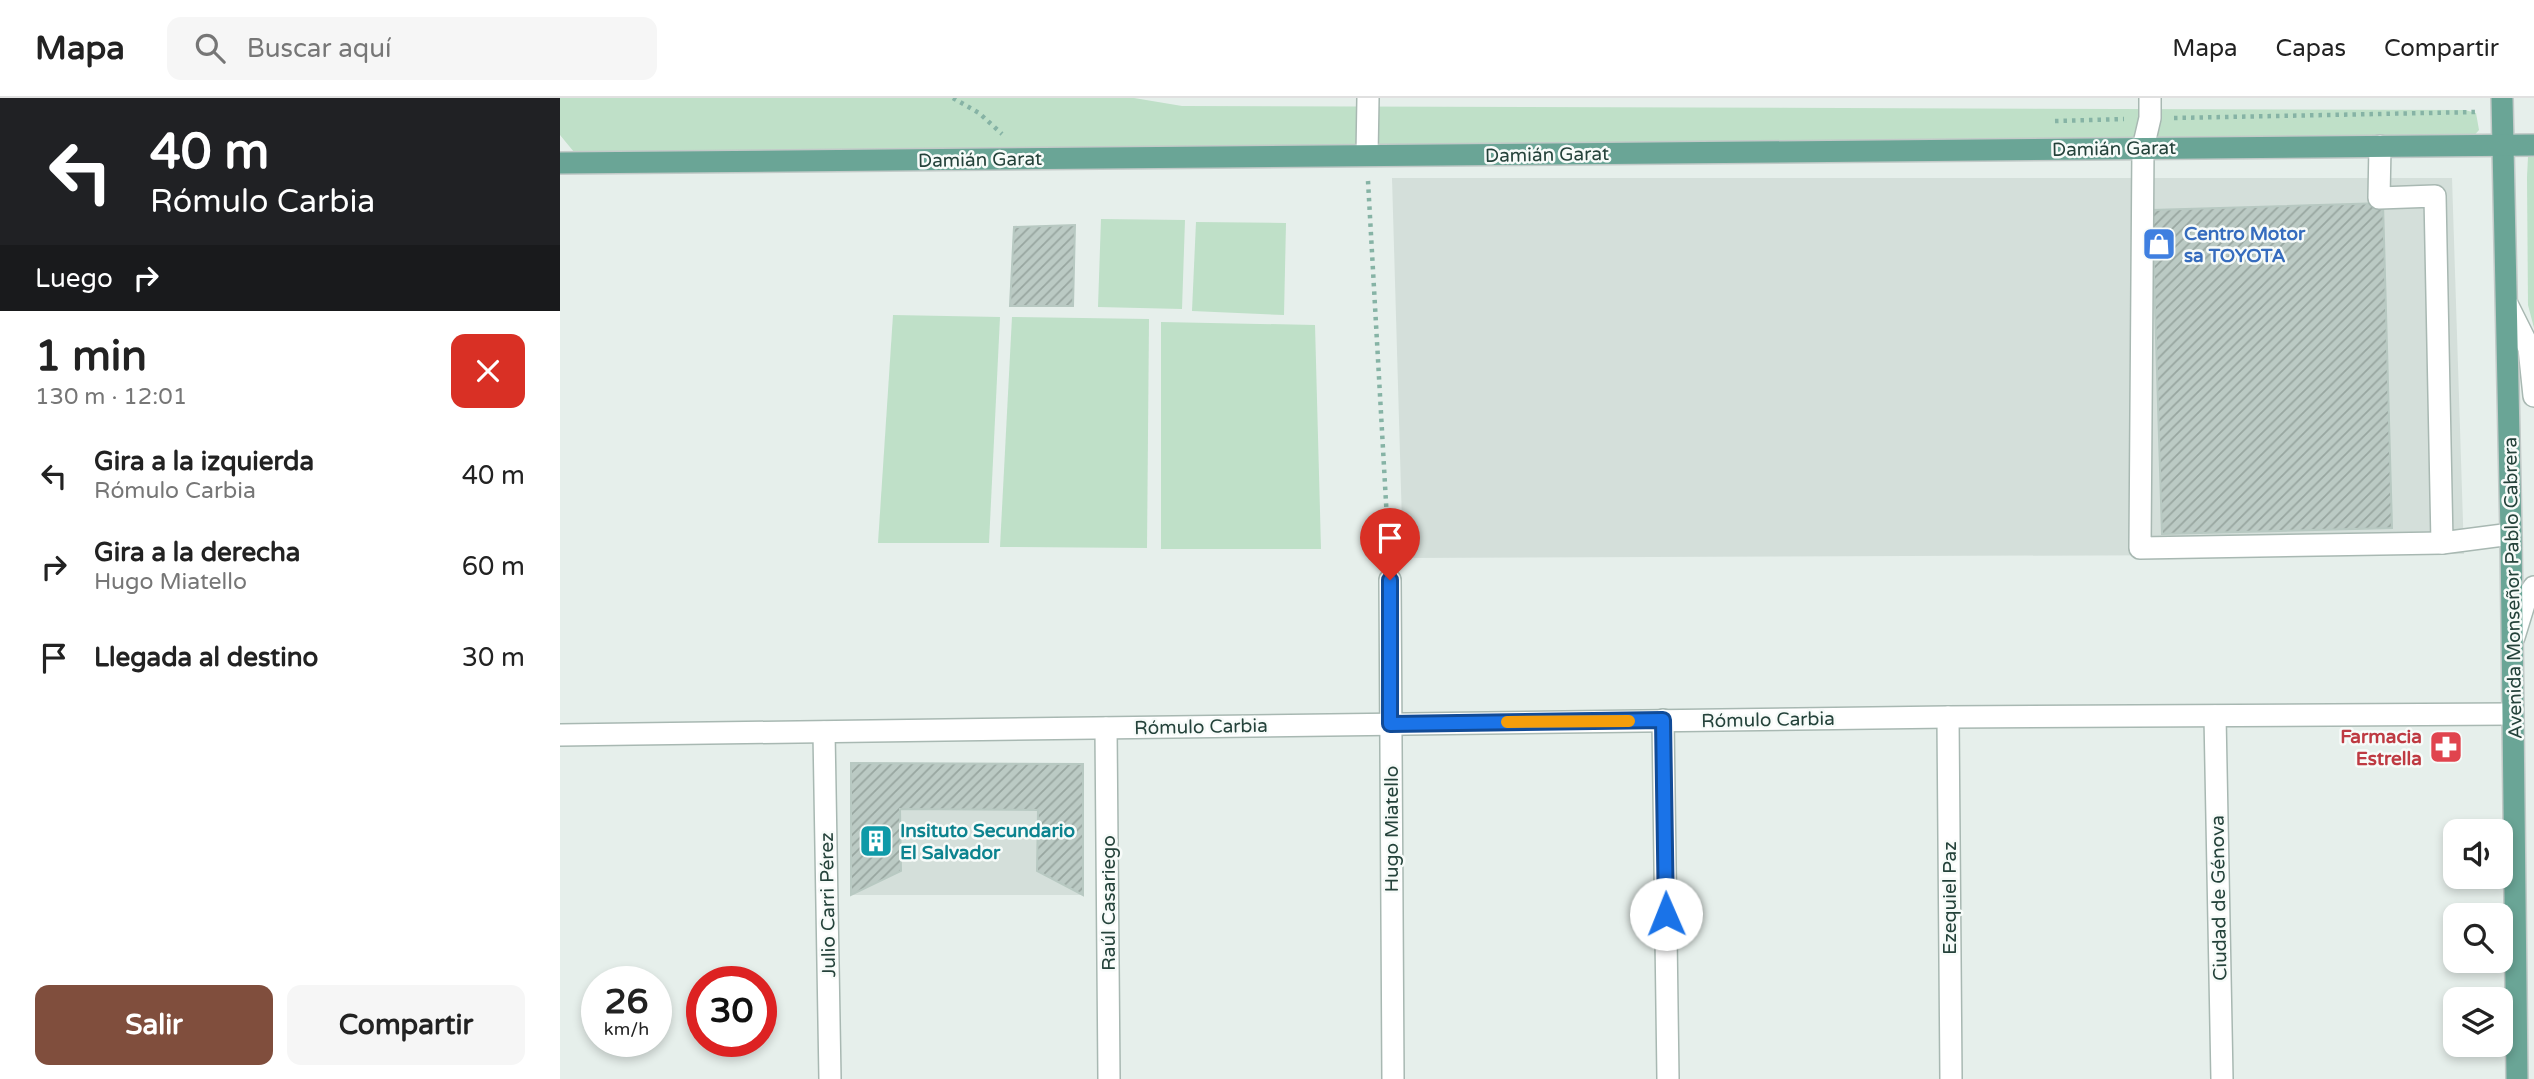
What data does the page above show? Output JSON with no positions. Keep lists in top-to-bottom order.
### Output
{
  "streets": {
    "main road": ["Damián Garat", "Avenida Monseñor Pablo Cabrera"],
    "street": [
      "Rómulo Carbia",
      "Hugo Miatello",
      "Ezequiel Paz",
      "Ciudad de Génova",
      "Raúl Casariego",
      "Julio Carri Pérez"
    ]
  },
  "crossings": [
    ["Damián Garat", "Avenida Monseñor Pablo Cabrera"],
    ["Avenida Monseñor Pablo Cabrera", "Rómulo Carbia"],
    ["Rómulo Carbia", "Hugo Miatello"],
    ["Rómulo Carbia", "Ezequiel Paz"],
    ["Rómulo Carbia", "Ciudad de Génova"],
    ["Rómulo Carbia", "Raúl Casariego"],
    ["Rómulo Carbia", "Julio Carri Pérez"]
  ],
  "places": {
    "shop": ["Centro Motor sa TOYOTA"],
    "pharmacy": ["Farmacia Estrella"],
    "building": ["Insituto Secundario El Salvador"]
  },
  "page": {
    "header": "Mapa",
    "search": "Buscar aquí",
    "nav": ["Mapa", "Capas", "Compartir"],
    "turn": ["40 m", "Rómulo Carbia"],
    "then": "Luego",
    "heading": ["1 min", "130 m · 12:01"],
    "list": [
      {
        "name": "Gira a la izquierda",
        "note": "Rómulo Carbia",
        "value": "40 m"
      },
      {
        "name": "Gira a la derecha",
        "note": "Hugo Miatello",
        "value": "60 m"
      },
      {
        "name": "Llegada al destino",
        "value": "30 m"
      }
    ],
    "speed": "26 km/h",
    "limit": "30",
    "buttons": ["Salir", "Compartir"]
  }
}
